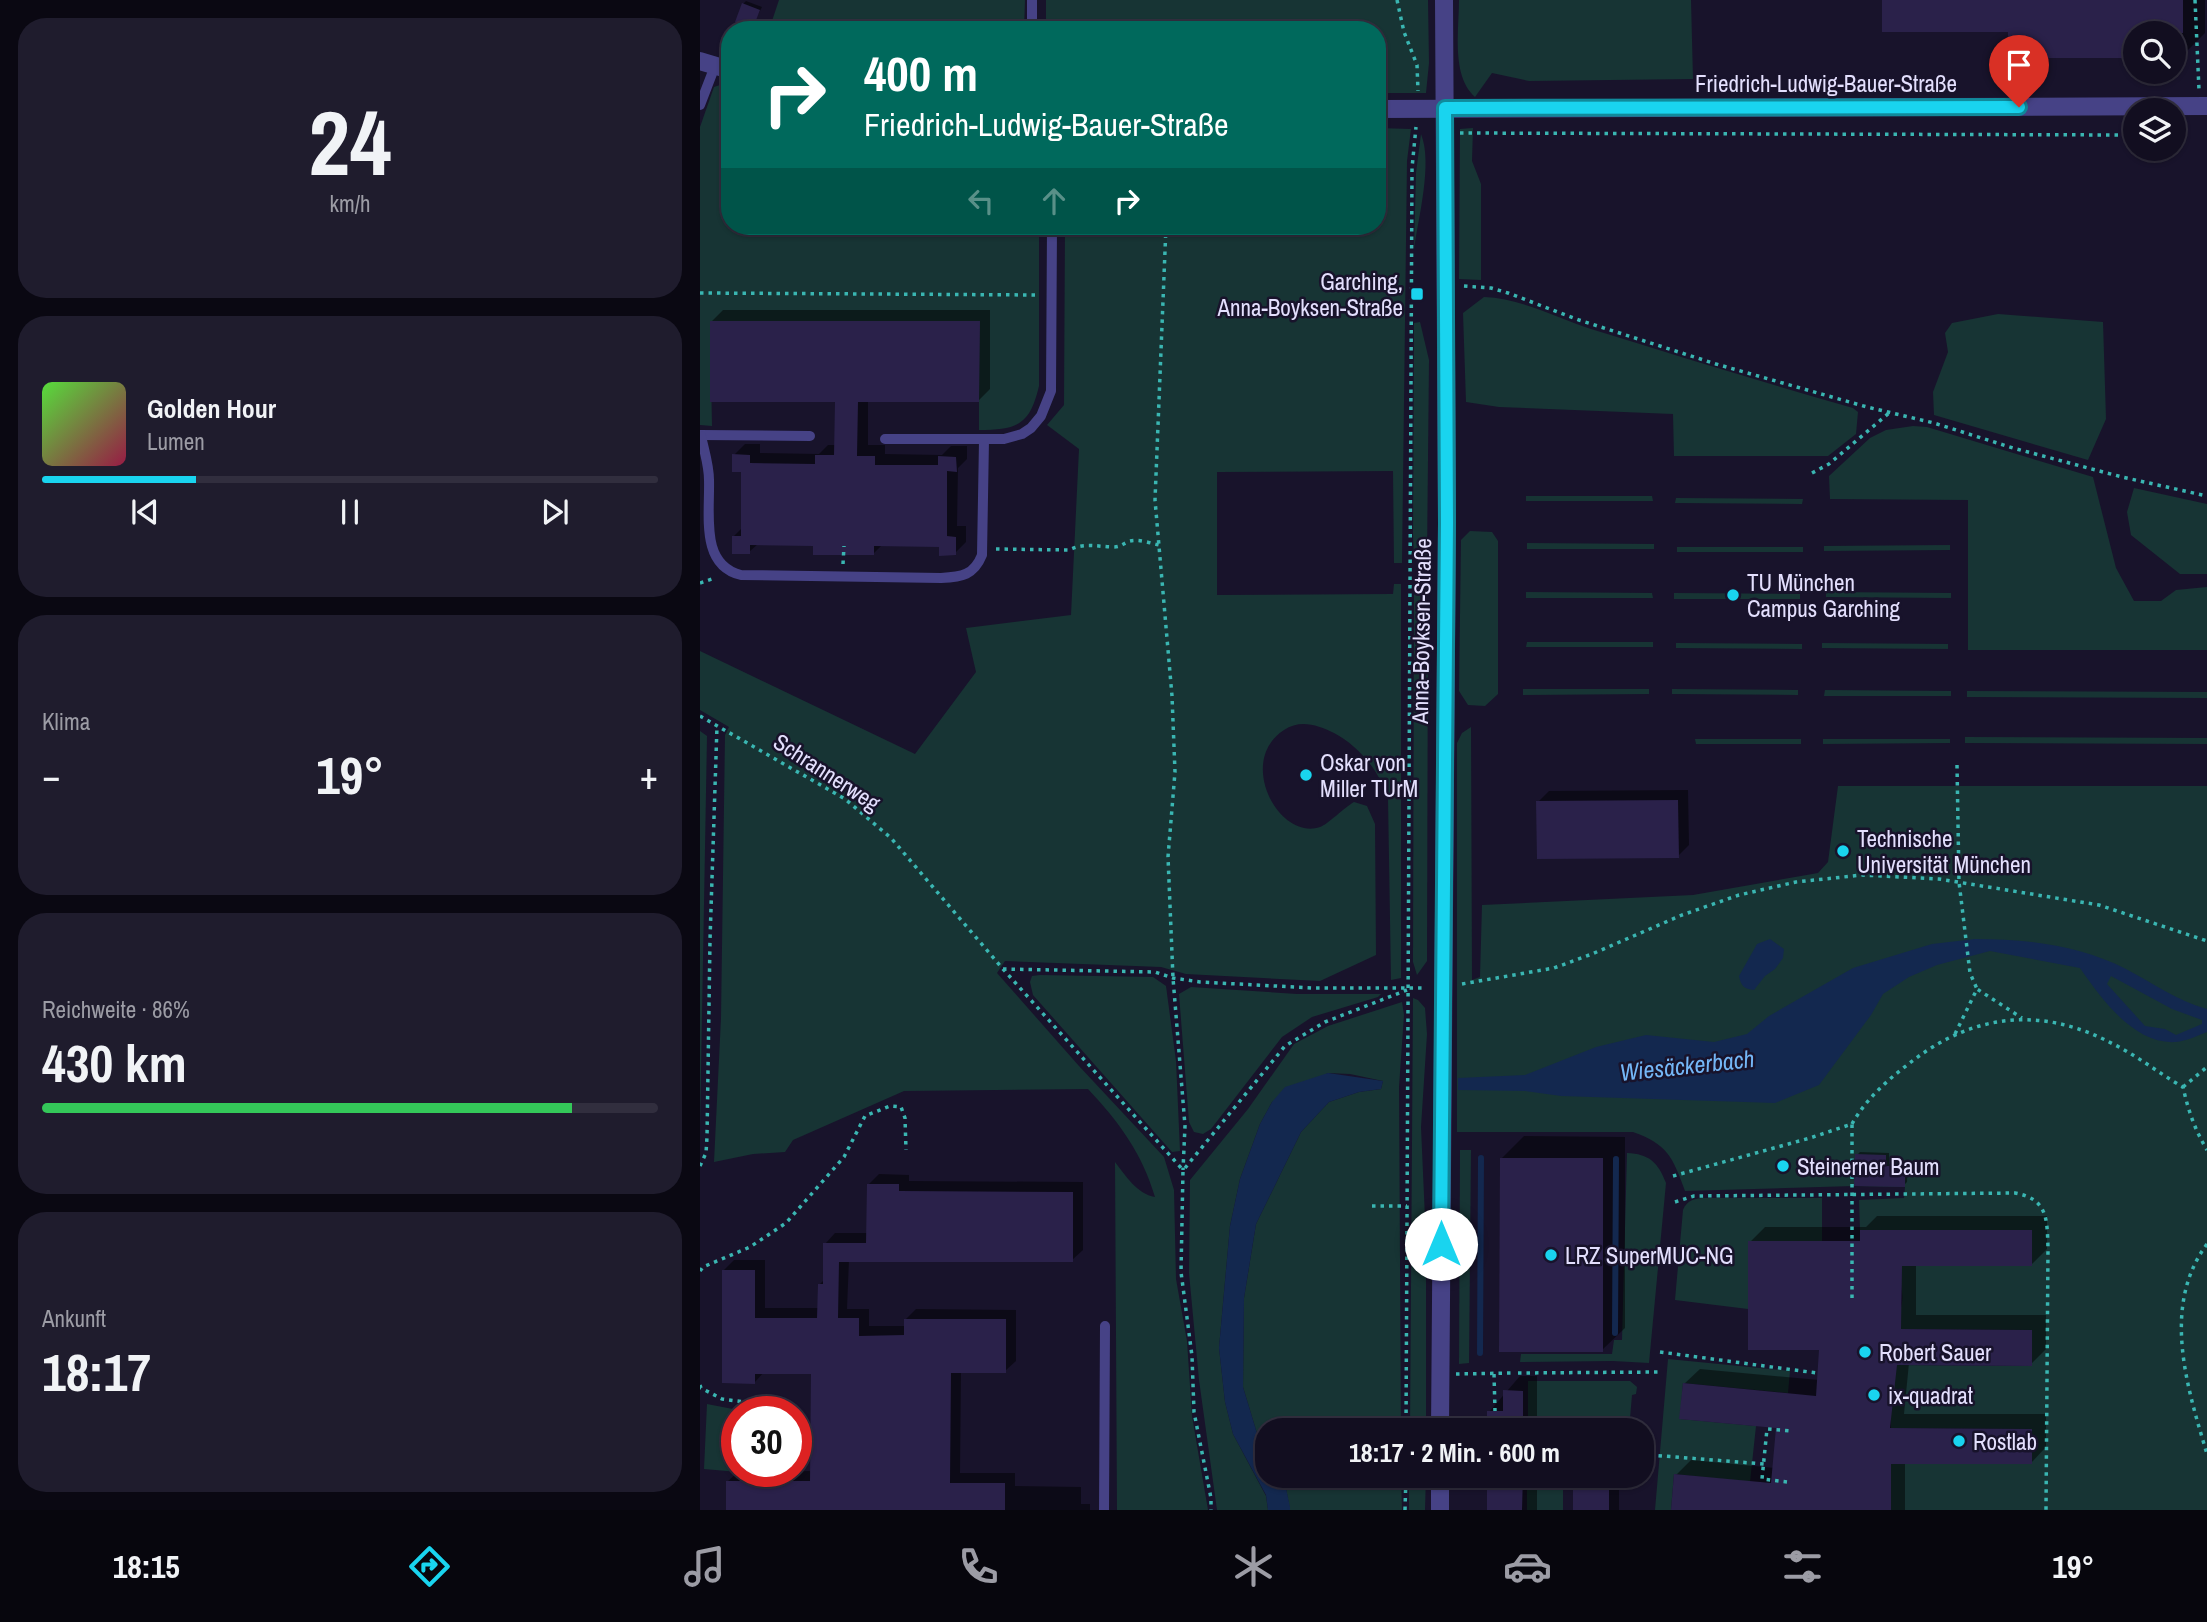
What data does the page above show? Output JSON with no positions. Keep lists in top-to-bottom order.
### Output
{
  "streets": {
    "street": ["Friedrich-Ludwig-Bauer-Straße", "Anna-Boyksen-Straße"],
    "path": ["Schrannerweg"]
  },
  "crossings": [
    ["Friedrich-Ludwig-Bauer-Straße", "Anna-Boyksen-Straße"]
  ],
  "water": ["Wiesäckerbach"],
  "places": {
    "transit": ["Garching, Anna-Boyksen-Straße"],
    "other": [
      "TU München Campus Garching",
      "Oskar von Miller TUrM",
      "Technische Universität München",
      "Steinerner Baum",
      "LRZ SuperMUC-NG",
      "Robert Sauer",
      "ix-quadrat",
      "Rostlab"
    ]
  },
  "page": {
    "tile": [
      ["24", "km/h"],
      "Klima",
      ["Reichweite · 86%", "430 km"],
      ["Ankunft", "18:17"]
    ],
    "turn": ["400 m", "Friedrich-Ludwig-Bauer-Straße"],
    "song": ["Golden Hour", "Lumen"],
    "heat": ["−", "19°", "+"],
    "limit": "30",
    "trip": "18:17 · 2 Min. · 600 m",
    "tabs": ["18:15", "19°"]
  }
}
